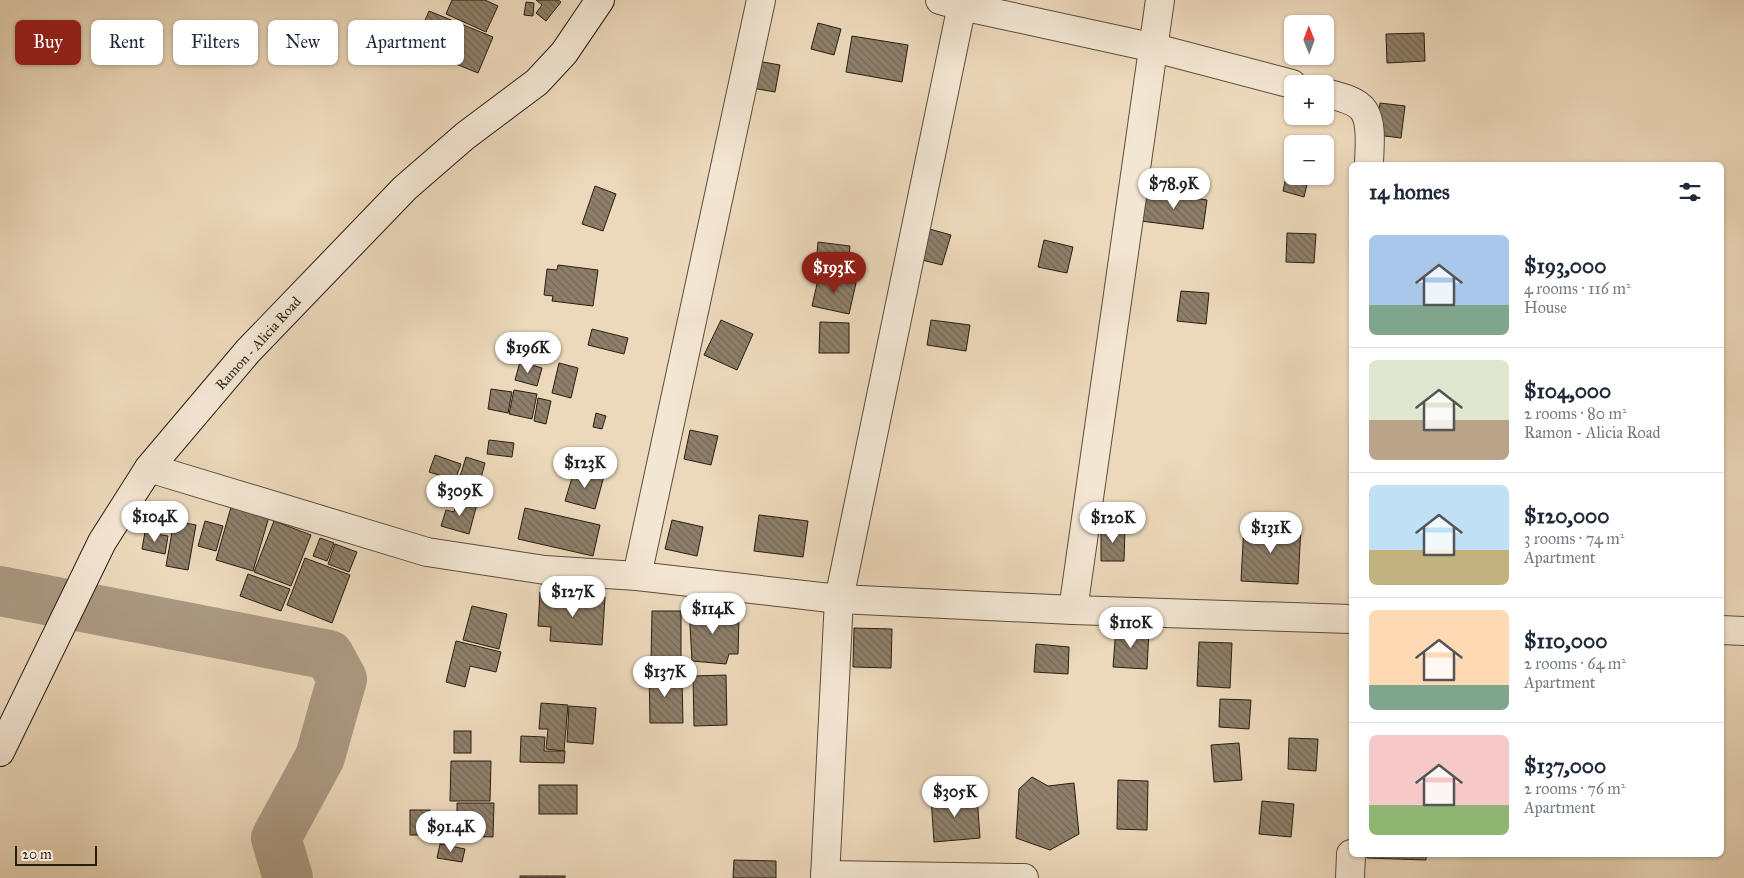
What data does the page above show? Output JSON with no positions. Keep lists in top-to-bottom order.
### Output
{
  "streets": {
    "street": ["Ramon - Alicia Road"]
  },
  "scale_bar": "20 m",
  "north": "top",
  "page": {
    "map_buttons": ["+", "−"],
    "chip": [
      "Buy",
      "Rent",
      "Filters",
      "New",
      "Apartment"
    ],
    "heading": "14 homes",
    "price": [
      "$78.9K",
      "$193K",
      "$196K",
      "$123K",
      "$309K",
      "$104K",
      "$120K",
      "$131K",
      "$127K",
      "$114K",
      "$110K",
      "$137K",
      "$305K",
      "$91.4K"
    ],
    "list": [
      {
        "name": "$193,000",
        "note": "4 rooms · 116 m² · House"
      },
      {
        "name": "$104,000",
        "note": "2 rooms · 80 m² · Ramon - Alicia Road"
      },
      {
        "name": "$120,000",
        "note": "3 rooms · 74 m² · Apartment"
      },
      {
        "name": "$110,000",
        "note": "2 rooms · 64 m² · Apartment"
      },
      {
        "name": "$137,000",
        "note": "2 rooms · 76 m² · Apartment"
      }
    ],
    "scale": "20 m"
  }
}
